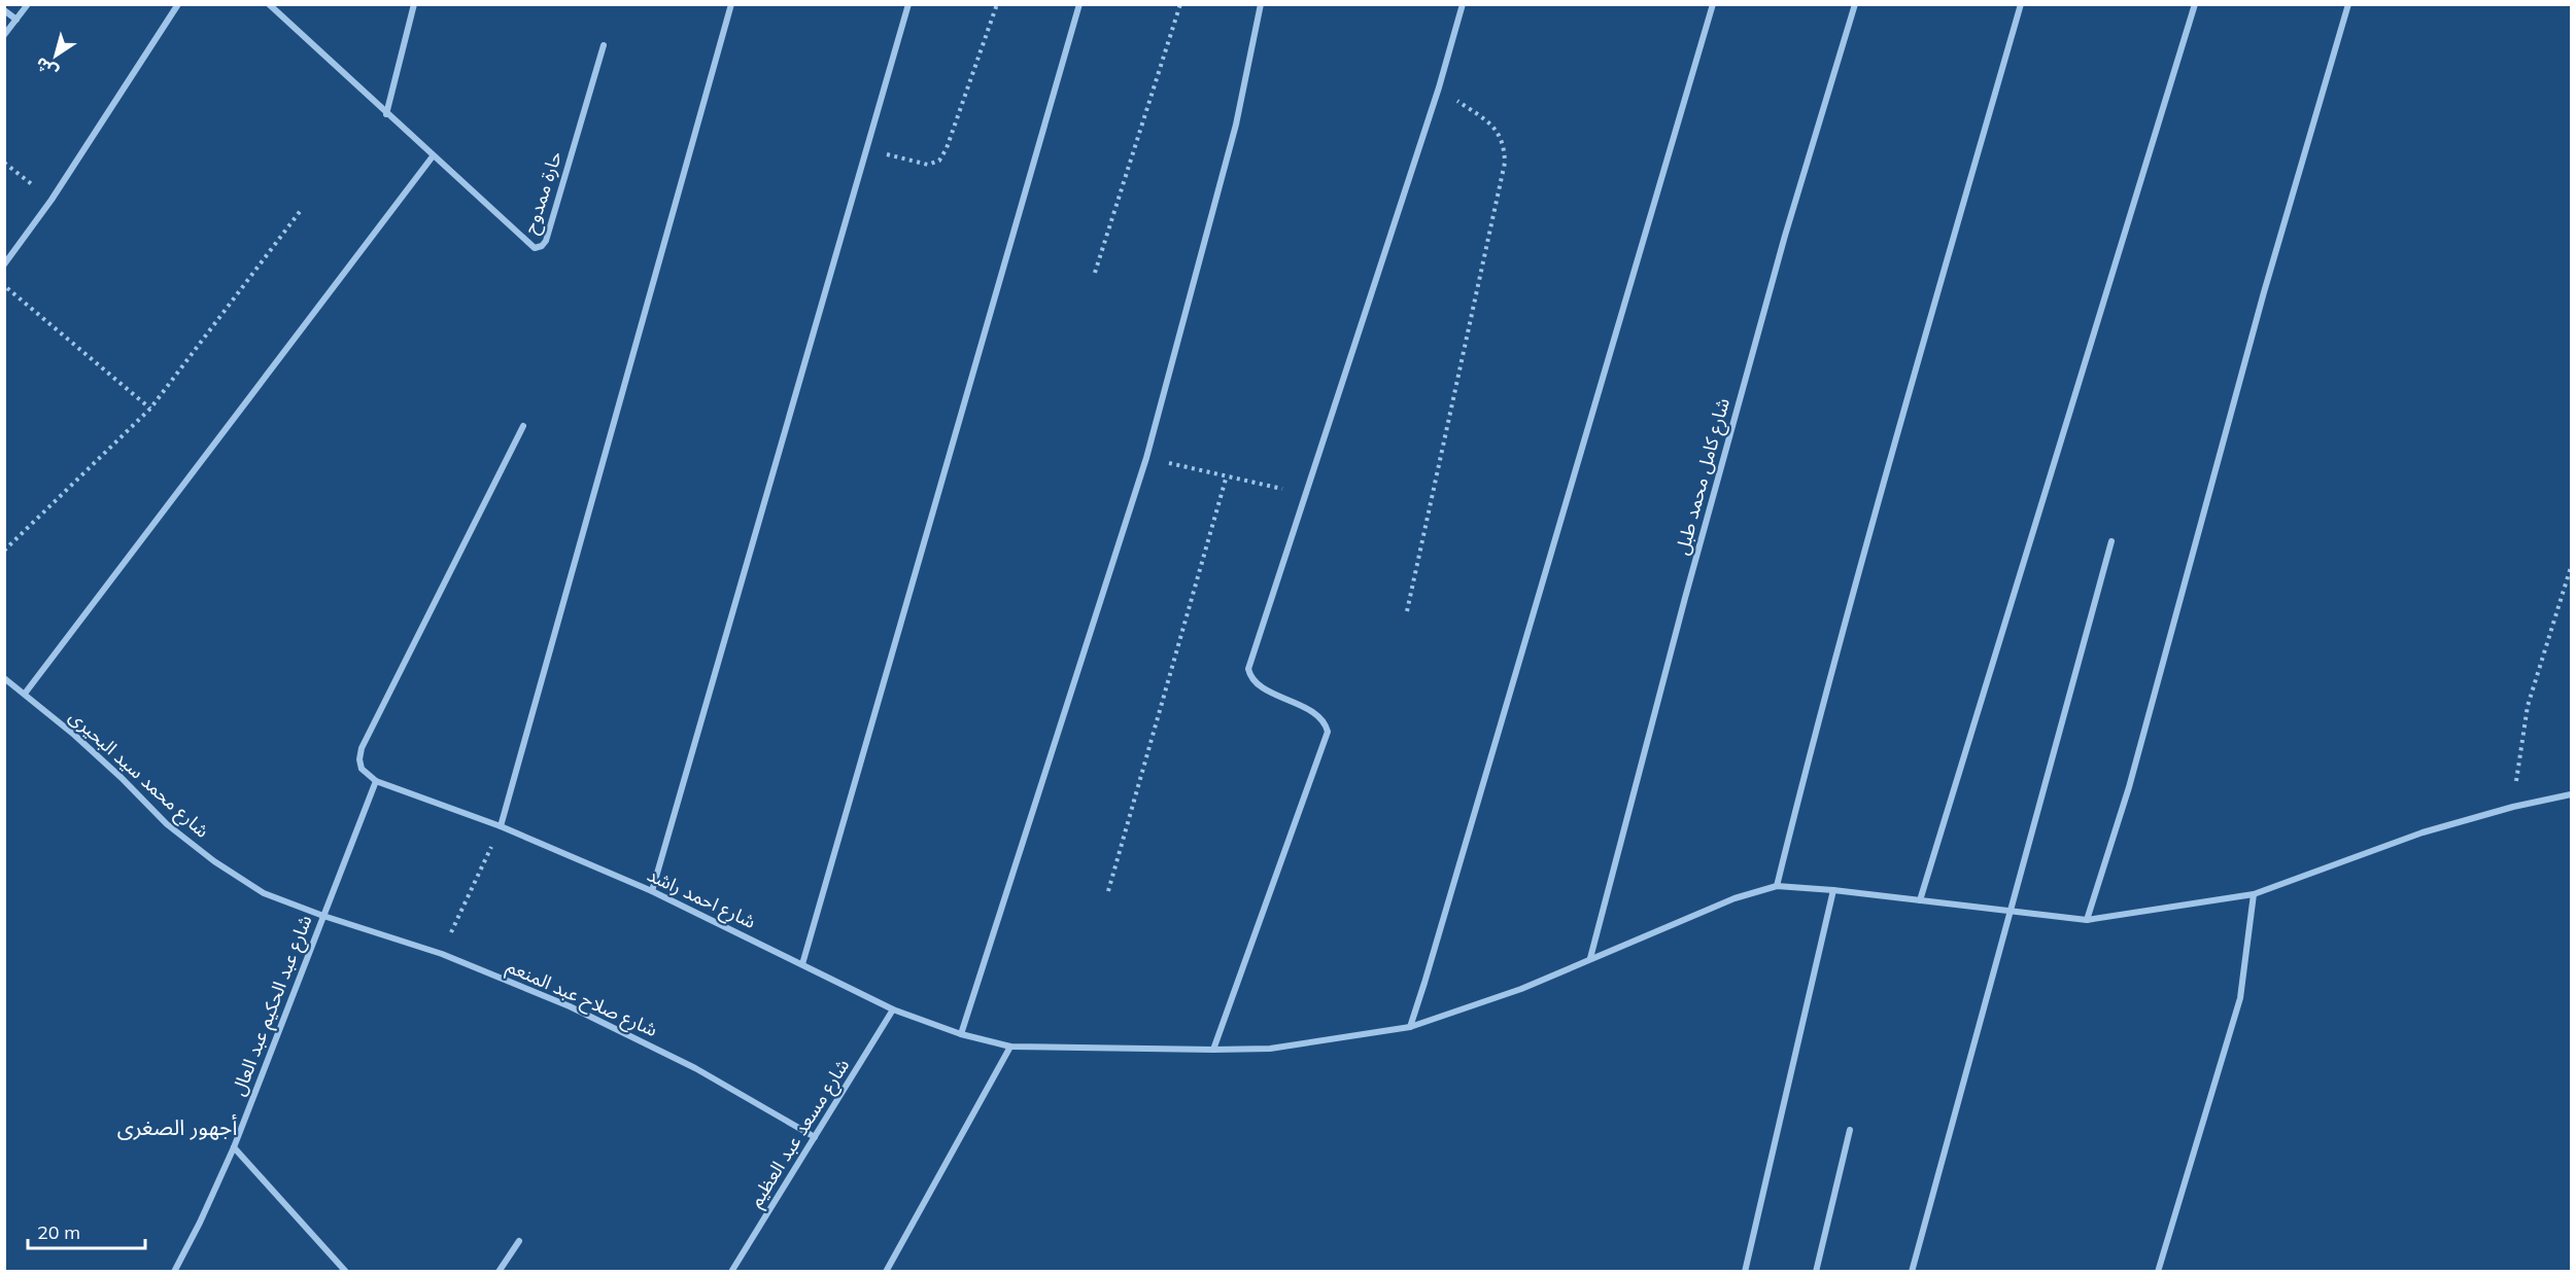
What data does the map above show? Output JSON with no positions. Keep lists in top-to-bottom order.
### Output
{
  "streets": {
    "street": [
      "حارة ممدوح",
      "شارع كامل محمد طبل",
      "شارع محمد سيد البحيرى",
      "شارع احمد راشد",
      "شارع صلاح عبد المنعم",
      "شارع عبد الحكيم عبد العال",
      "شارع مسعد عبد العظيم"
    ]
  },
  "crossings": [
    ["شارع كامل محمد طبل", "شارع احمد راشد"],
    ["شارع محمد سيد البحيرى", "شارع صلاح عبد المنعم"],
    ["شارع محمد سيد البحيرى", "شارع عبد الحكيم عبد العال"],
    ["شارع احمد راشد", "شارع عبد الحكيم عبد العال"],
    ["شارع احمد راشد", "شارع مسعد عبد العظيم"],
    ["شارع صلاح عبد المنعم", "شارع عبد الحكيم عبد العال"],
    ["شارع صلاح عبد المنعم", "شارع مسعد عبد العظيم"]
  ],
  "districts": ["أجهور الصغرى"],
  "scale_bar": "20 m",
  "north": "bottom left"
}
